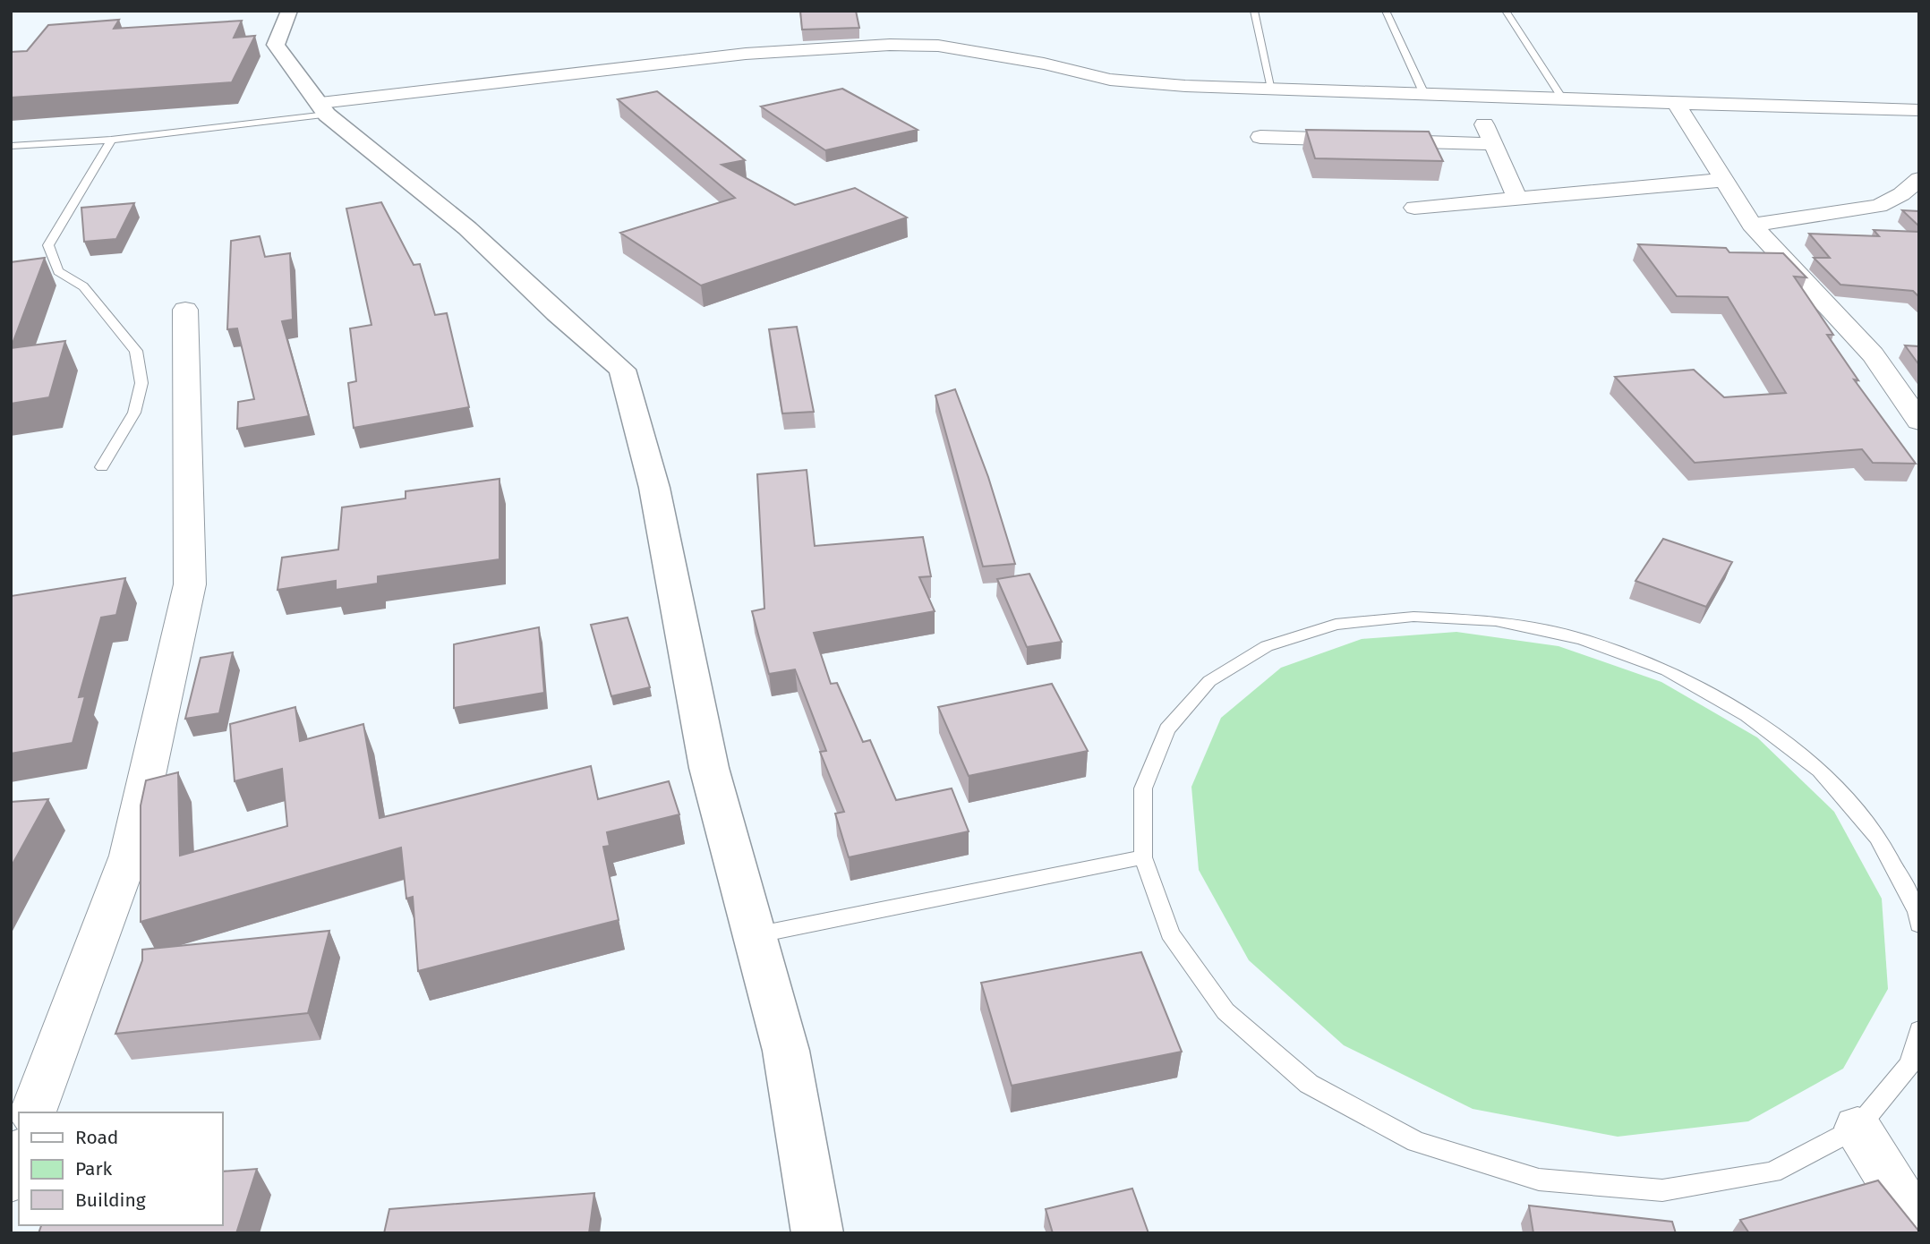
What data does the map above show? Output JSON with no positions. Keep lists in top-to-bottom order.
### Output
{
  "legend": ["Road", "Park", "Building"]
}
